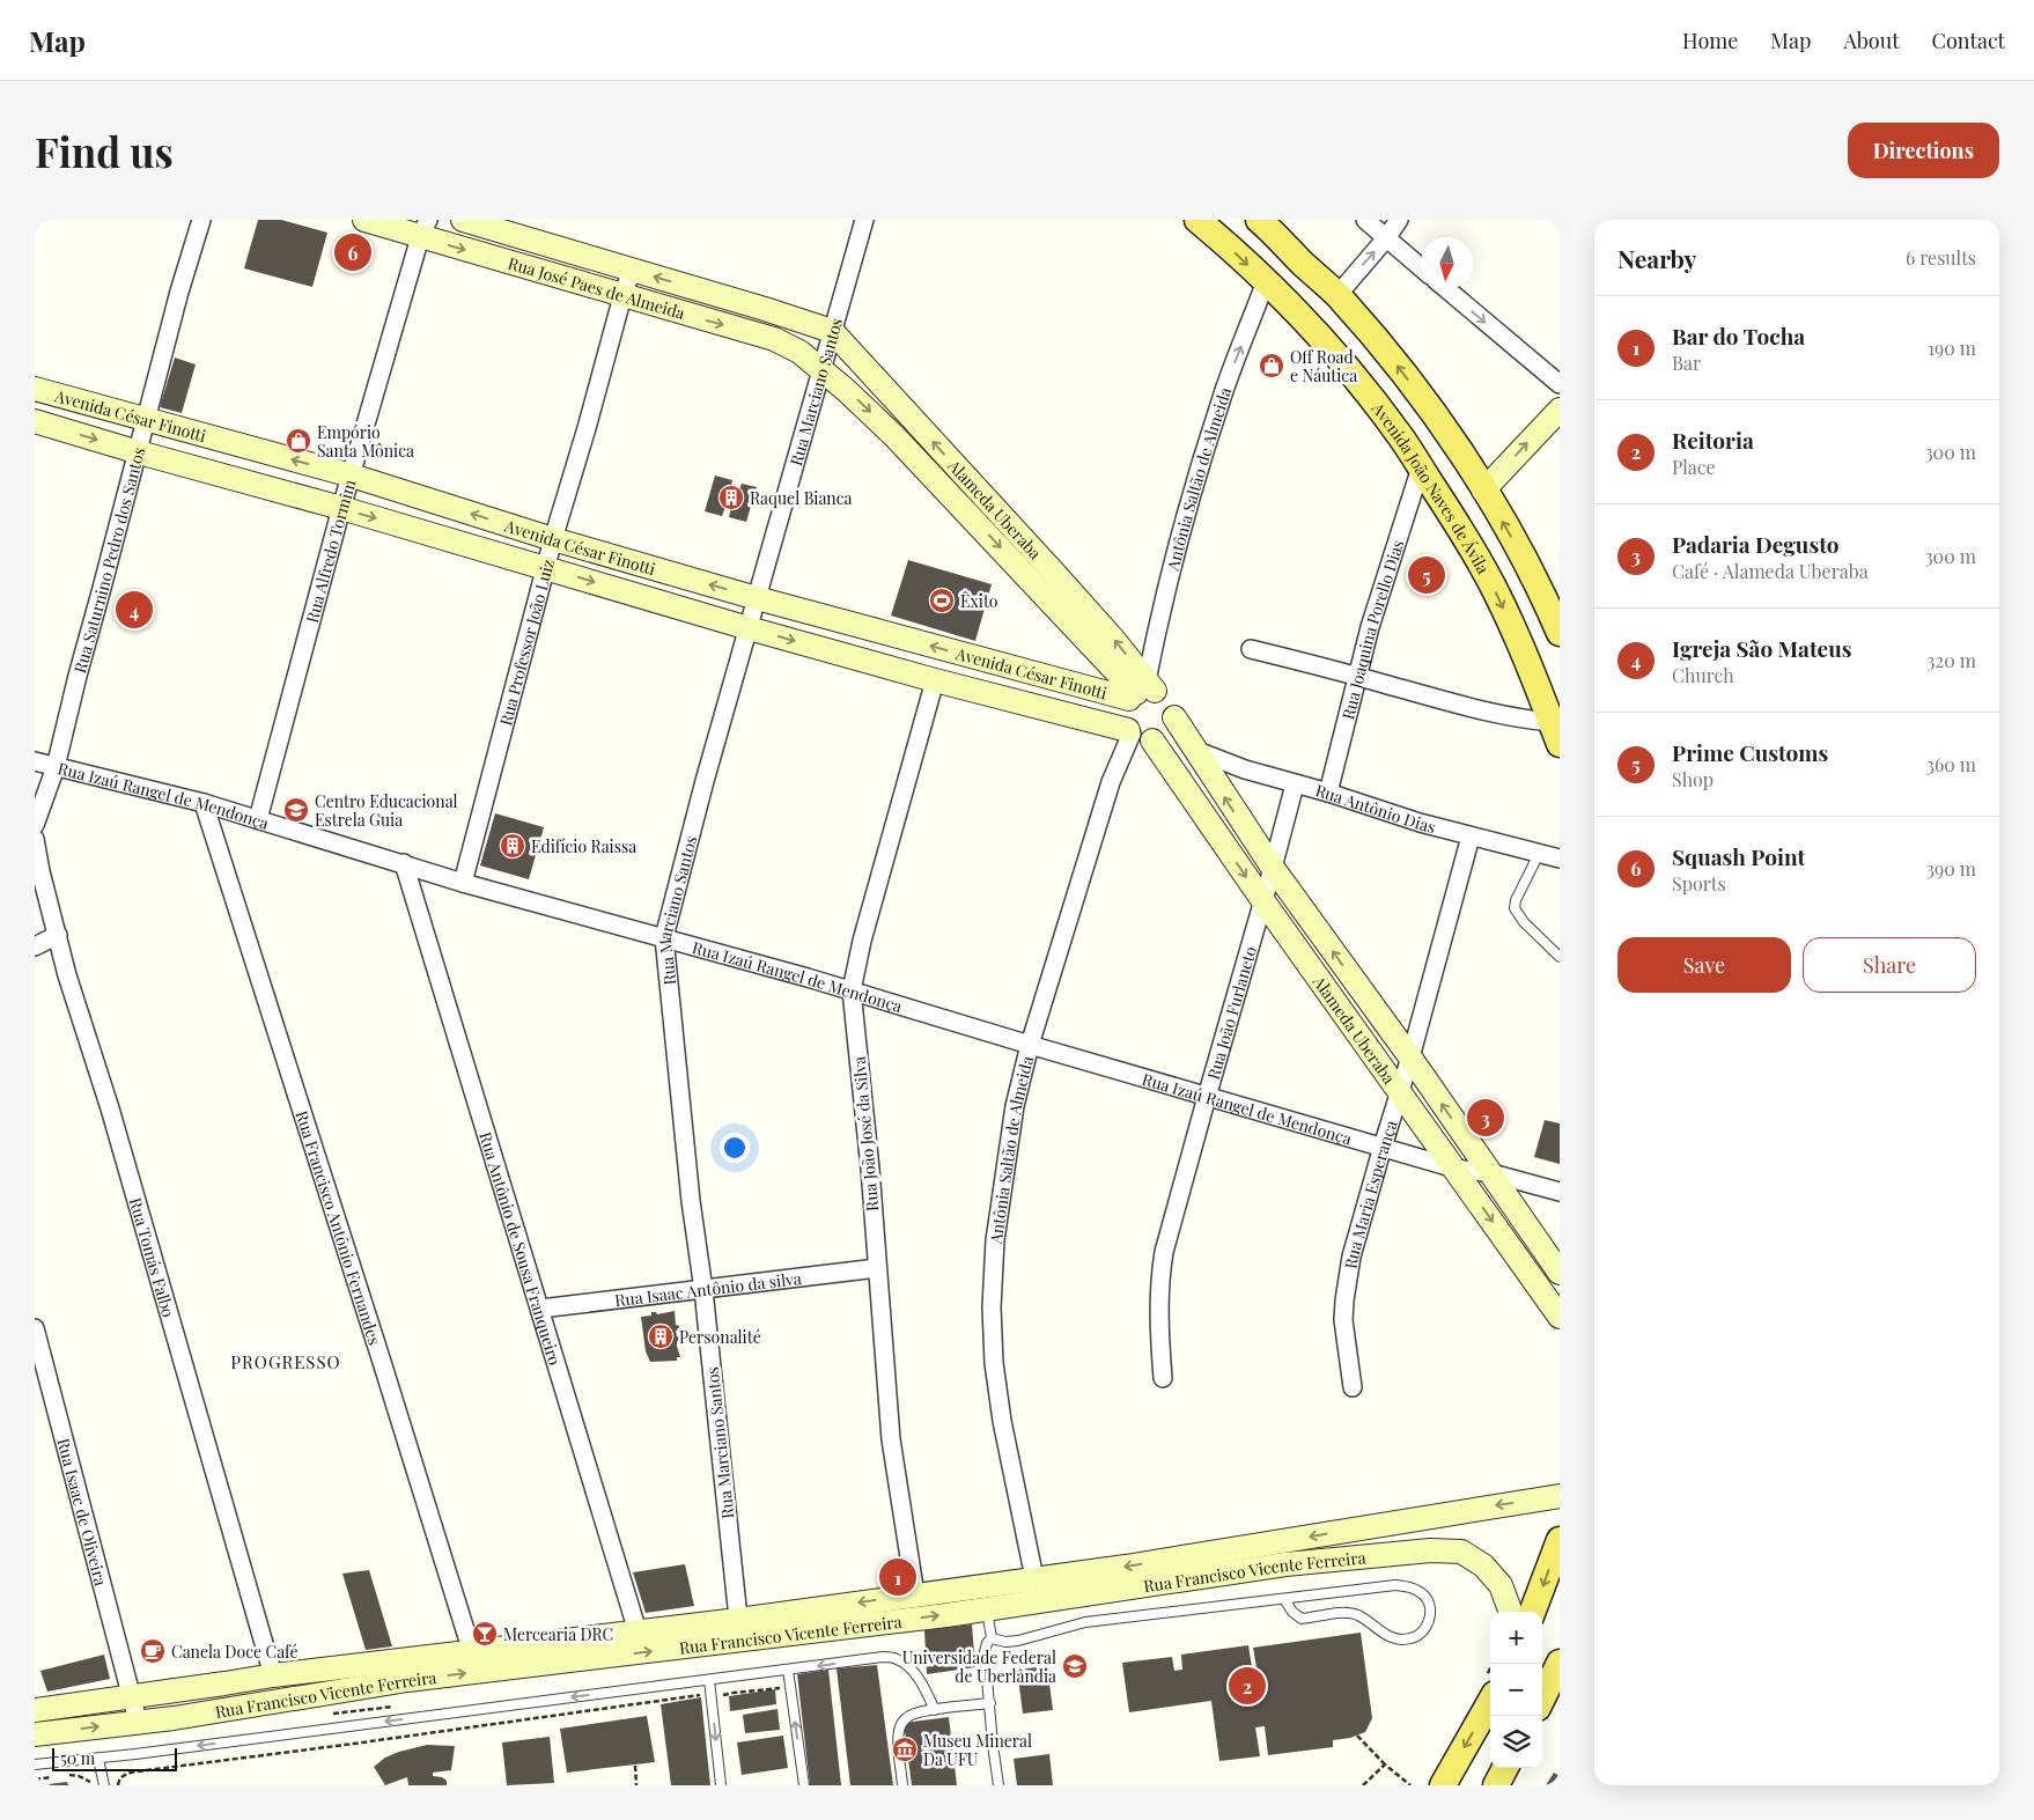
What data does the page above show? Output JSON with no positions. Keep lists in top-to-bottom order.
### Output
{
  "streets": {
    "main road": [
      "Rua José Paes de Almeida",
      "Avenida César Finotti",
      "Avenida João Naves de Ávila",
      "Alameda Uberaba",
      "Rua Francisco Vicente Ferreira"
    ],
    "street": [
      "Rua Marciano Santos",
      "Antônia Saltão de Almeida",
      "Rua Alfredo Tormim",
      "Rua Saturnino Pedro dos Santos",
      "Rua Joaquina Porello Dias",
      "Rua Professor João Luiz",
      "Rua Izaú Rangel de Mendonça",
      "Rua Antônio Dias",
      "Rua João Furlaneto",
      "Rua João José da Silva",
      "Rua Maria Esperança",
      "Rua Francisco Antônio Fernandes",
      "Rua Antônio de Sousa Franqueiro",
      "Rua Tomás Falbo",
      "Rua Isaac Antônio da silva",
      "Rua Isaac de Oliveira"
    ]
  },
  "crossings": [
    ["Rua José Paes de Almeida", "Rua Marciano Santos"],
    ["Rua José Paes de Almeida", "Alameda Uberaba"],
    ["Rua José Paes de Almeida", "Rua Alfredo Tormim"],
    ["Rua José Paes de Almeida", "Rua Professor João Luiz"],
    ["Rua Marciano Santos", "Avenida César Finotti"],
    ["Rua Marciano Santos", "Alameda Uberaba"],
    ["Rua Marciano Santos", "Rua Izaú Rangel de Mendonça"],
    ["Rua Marciano Santos", "Rua Isaac Antônio da silva"],
    ["Rua Marciano Santos", "Rua Francisco Vicente Ferreira"],
    ["Avenida César Finotti", "Antônia Saltão de Almeida"],
    ["Avenida César Finotti", "Alameda Uberaba"],
    ["Avenida César Finotti", "Rua Alfredo Tormim"],
    ["Avenida César Finotti", "Rua Saturnino Pedro dos Santos"],
    ["Avenida César Finotti", "Rua Professor João Luiz"],
    ["Avenida César Finotti", "Rua João José da Silva"],
    ["Antônia Saltão de Almeida", "Avenida João Naves de Ávila"],
    ["Antônia Saltão de Almeida", "Alameda Uberaba"],
    ["Antônia Saltão de Almeida", "Rua Izaú Rangel de Mendonça"],
    ["Antônia Saltão de Almeida", "Rua Francisco Vicente Ferreira"],
    ["Avenida João Naves de Ávila", "Rua Joaquina Porello Dias"],
    ["Alameda Uberaba", "Rua Izaú Rangel de Mendonça"],
    ["Alameda Uberaba", "Rua Antônio Dias"],
    ["Alameda Uberaba", "Rua João Furlaneto"],
    ["Alameda Uberaba", "Rua Maria Esperança"],
    ["Rua Alfredo Tormim", "Rua Izaú Rangel de Mendonça"],
    ["Rua Saturnino Pedro dos Santos", "Rua Izaú Rangel de Mendonça"],
    ["Rua Joaquina Porello Dias", "Rua Antônio Dias"],
    ["Rua Professor João Luiz", "Rua Izaú Rangel de Mendonça"],
    ["Rua Izaú Rangel de Mendonça", "Rua João Furlaneto"],
    ["Rua Izaú Rangel de Mendonça", "Rua João José da Silva"],
    ["Rua Izaú Rangel de Mendonça", "Rua Maria Esperança"],
    ["Rua Izaú Rangel de Mendonça", "Rua Francisco Antônio Fernandes"],
    ["Rua Izaú Rangel de Mendonça", "Rua Antônio de Sousa Franqueiro"],
    ["Rua Antônio Dias", "Rua João Furlaneto"],
    ["Rua Antônio Dias", "Rua Maria Esperança"],
    ["Rua João José da Silva", "Rua Isaac Antônio da silva"],
    ["Rua João José da Silva", "Rua Francisco Vicente Ferreira"],
    ["Rua Francisco Antônio Fernandes", "Rua Francisco Vicente Ferreira"],
    ["Rua Antônio de Sousa Franqueiro", "Rua Isaac Antônio da silva"],
    ["Rua Antônio de Sousa Franqueiro", "Rua Francisco Vicente Ferreira"],
    ["Rua Tomás Falbo", "Rua Francisco Vicente Ferreira"],
    ["Rua Isaac de Oliveira", "Rua Francisco Vicente Ferreira"]
  ],
  "districts": ["PROGRESSO"],
  "places": {
    "shop": ["Off Road e Náutica", "Empório Santa Mônica"],
    "building": ["Raquel Bianca", "Edifício Raissa", "Personalité"],
    "sports": ["Êxito"],
    "school or university": ["Centro Educacional Estrela Guia", "Universidade Federal de Uberlândia"],
    "bar": ["Mercearia DRC"],
    "cafe": ["Canela Doce Café"],
    "museum": ["Museu Mineral Da UFU"]
  },
  "scale_bar": "50 m",
  "north": "bottom",
  "page": {
    "header": "Map",
    "nav": [
      "Home",
      "Map",
      "About",
      "Contact"
    ],
    "buttons": [
      "Directions",
      ["Save", "Share"]
    ],
    "title": "Find us",
    "heading": ["Nearby", "6 results"],
    "pins": [
      "6",
      "5",
      "4",
      "3",
      "1",
      "2"
    ],
    "list": [
      {
        "mark": "1",
        "name": "Bar do Tocha",
        "note": "Bar",
        "value": "190 m"
      },
      {
        "mark": "2",
        "name": "Reitoria",
        "note": "Place",
        "value": "300 m"
      },
      {
        "mark": "3",
        "name": "Padaria Degusto",
        "note": "Café · Alameda Uberaba",
        "value": "300 m"
      },
      {
        "mark": "4",
        "name": "Igreja São Mateus",
        "note": "Church",
        "value": "320 m"
      },
      {
        "mark": "5",
        "name": "Prime Customs",
        "note": "Shop",
        "value": "360 m"
      },
      {
        "mark": "6",
        "name": "Squash Point",
        "note": "Sports",
        "value": "390 m"
      }
    ],
    "map_buttons": ["+", "−"],
    "scale": "50 m"
  }
}
